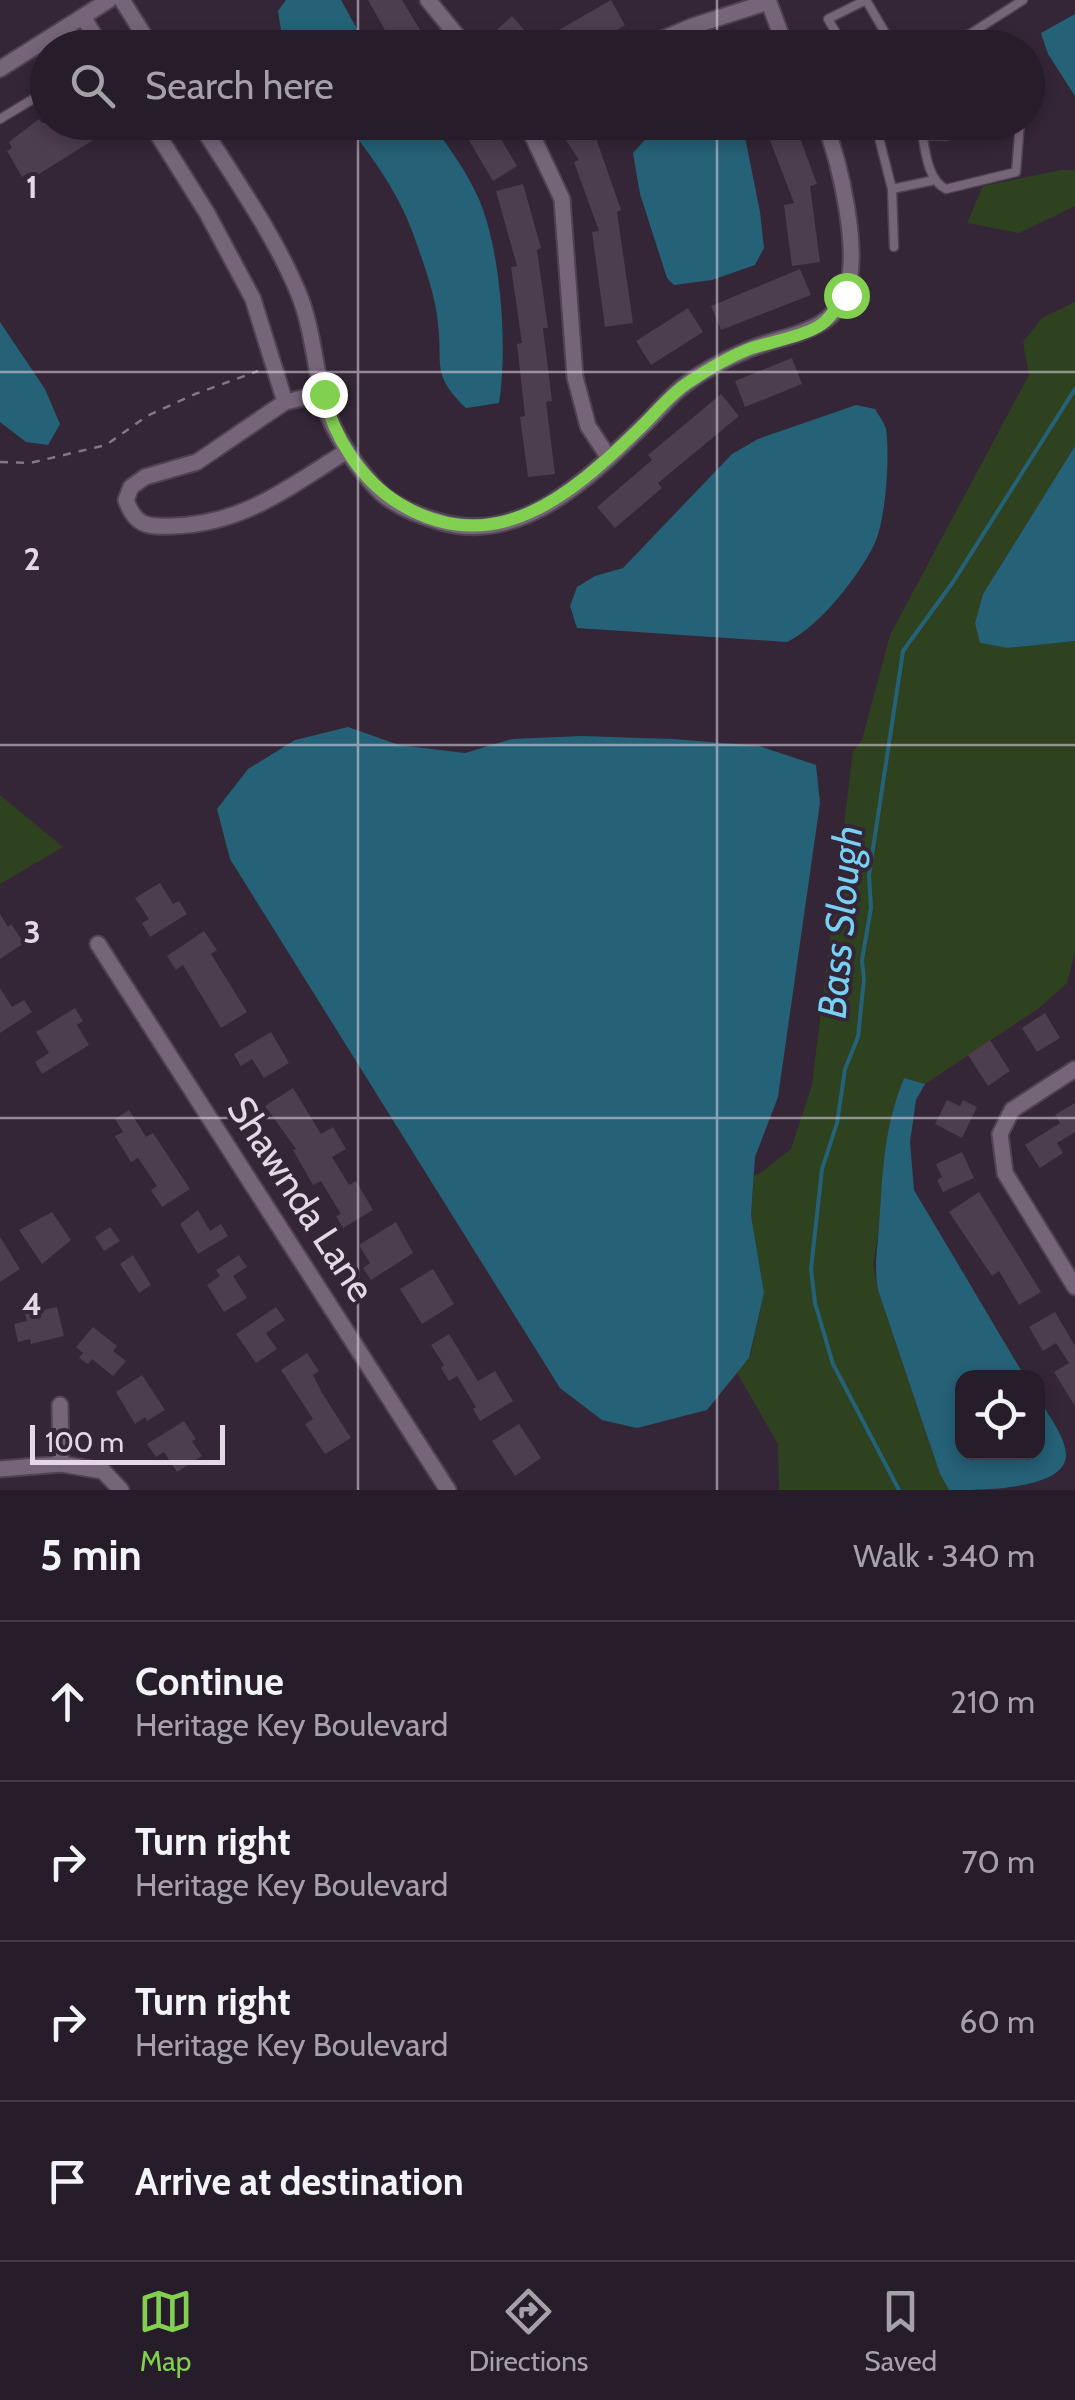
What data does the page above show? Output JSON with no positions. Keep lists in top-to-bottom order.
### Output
{
  "streets": {
    "street": ["Shawnda Lane"]
  },
  "water": ["Bass Slough"],
  "scale_bar": "100 m",
  "page": {
    "search": "Search here",
    "scale": "100 m",
    "heading": ["5 min", "Walk · 340 m"],
    "list": [
      ["Continue", "Heritage Key Boulevard", "210 m"],
      ["Turn right", "Heritage Key Boulevard", "70 m"],
      ["Turn right", "Heritage Key Boulevard", "60 m"],
      "Arrive at destination"
    ],
    "nav": ["Map", "Directions", "Saved"]
  },
  "grid": {
    "rows": [
      "1",
      "2",
      "3",
      "4"
    ]
  }
}
